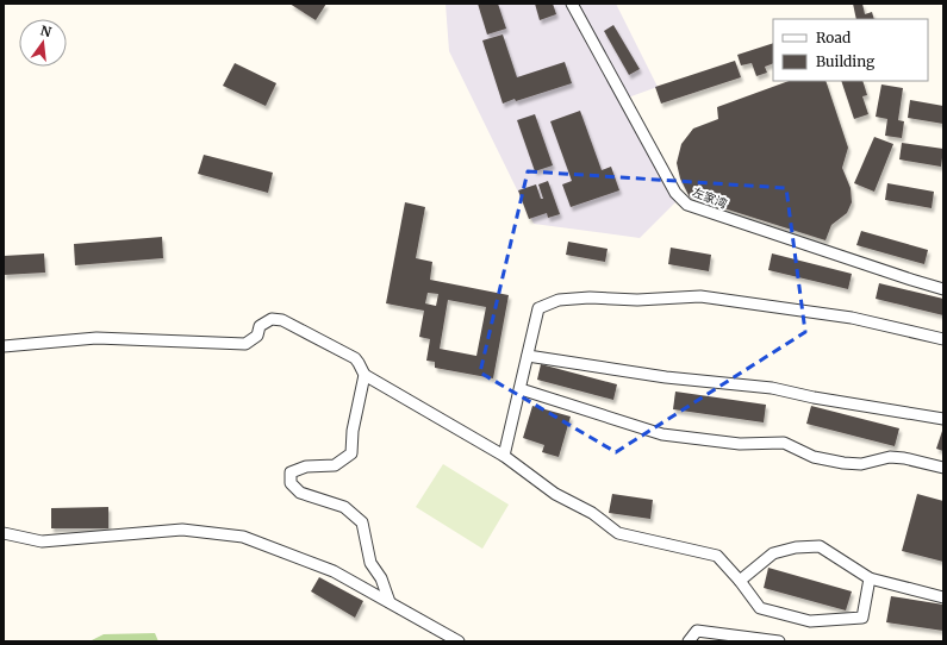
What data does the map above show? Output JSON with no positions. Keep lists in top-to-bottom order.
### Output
{
  "streets": {
    "street": ["左家湾"]
  },
  "legend": ["Road", "Building"],
  "north": "top"
}
